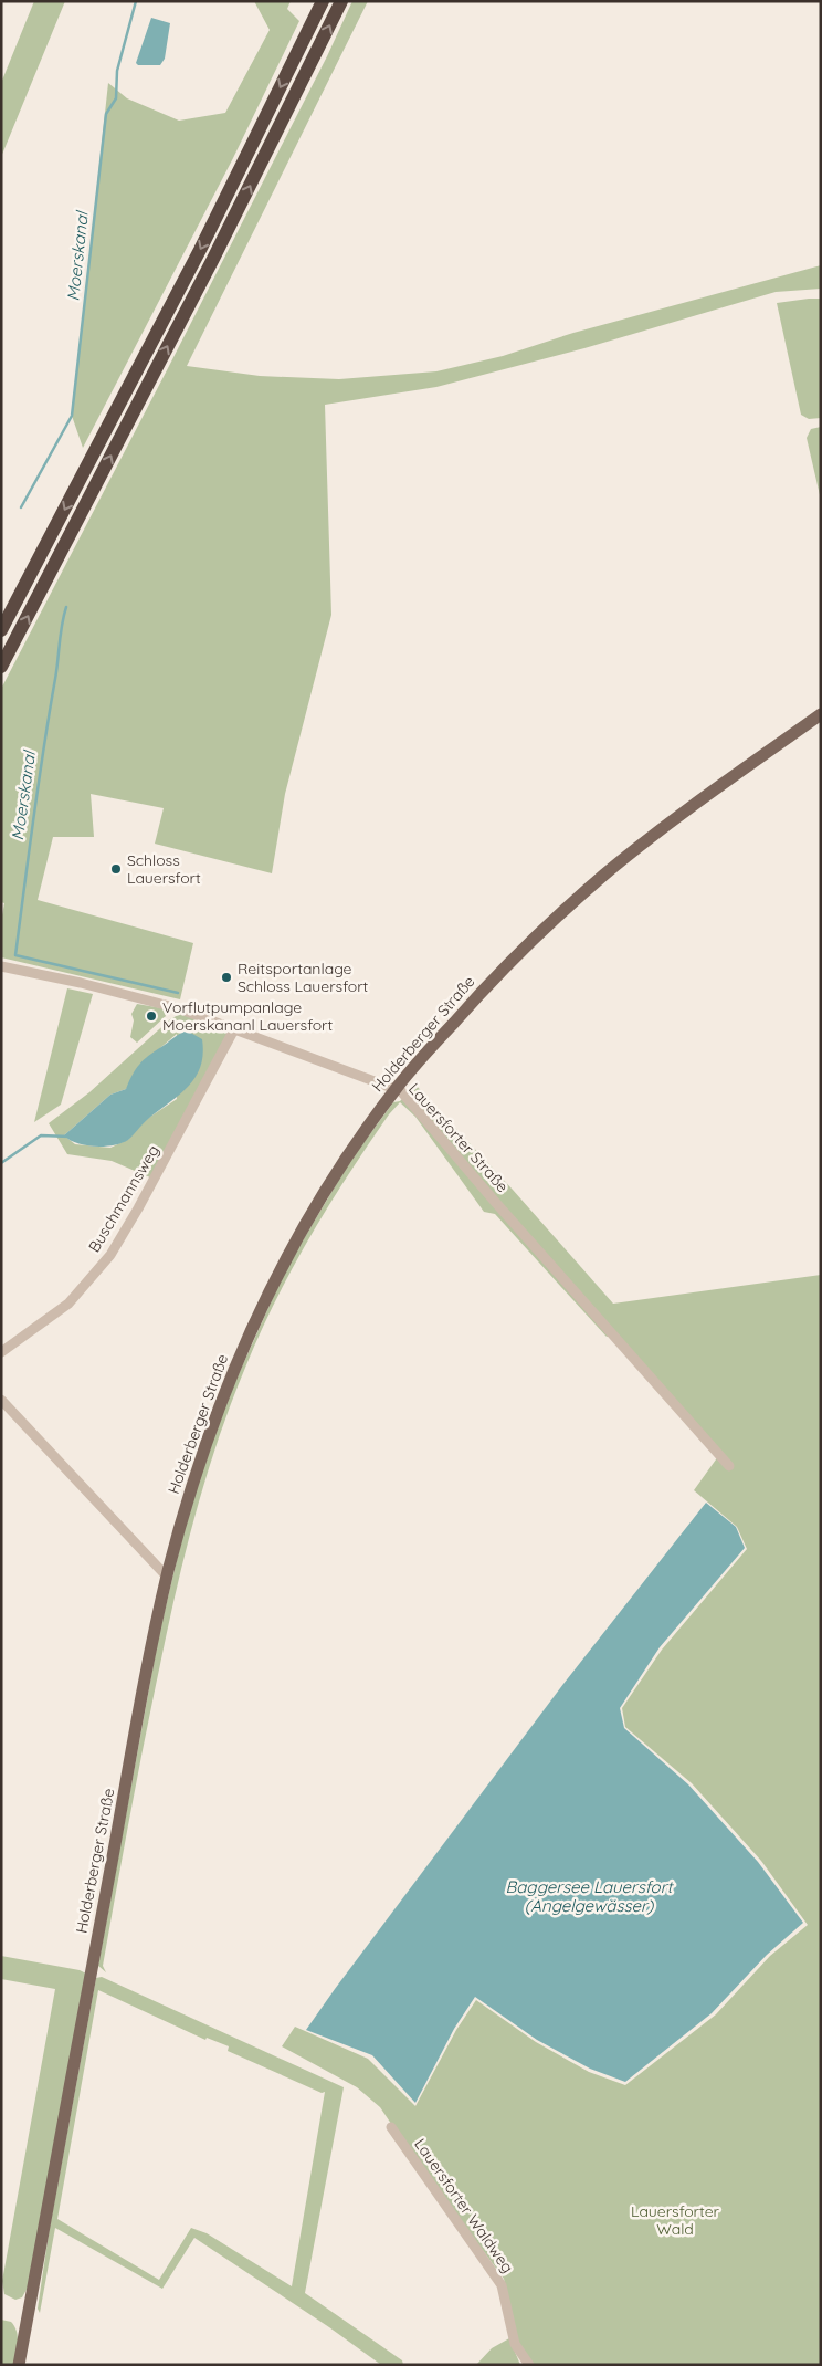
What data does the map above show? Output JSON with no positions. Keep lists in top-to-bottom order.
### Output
{
  "streets": {
    "main road": ["Holderberger Straße"],
    "street": ["Lauersforter Straße", "Buschmannsweg", "Lauersforter Waldweg"]
  },
  "crossings": [
    ["Holderberger Straße", "Lauersforter Straße"],
    ["Lauersforter Straße", "Buschmannsweg"]
  ],
  "water": ["Moerskanal", "Baggersee Lauersfort (Angelgewässer)"],
  "parks": ["Lauersforter Wald"],
  "places": ["Schloss Lauersfort", "Reitsportanlage Schloss Lauersfort", "Vorflutpumpanlage Moerskananl Lauersfort"]
}
